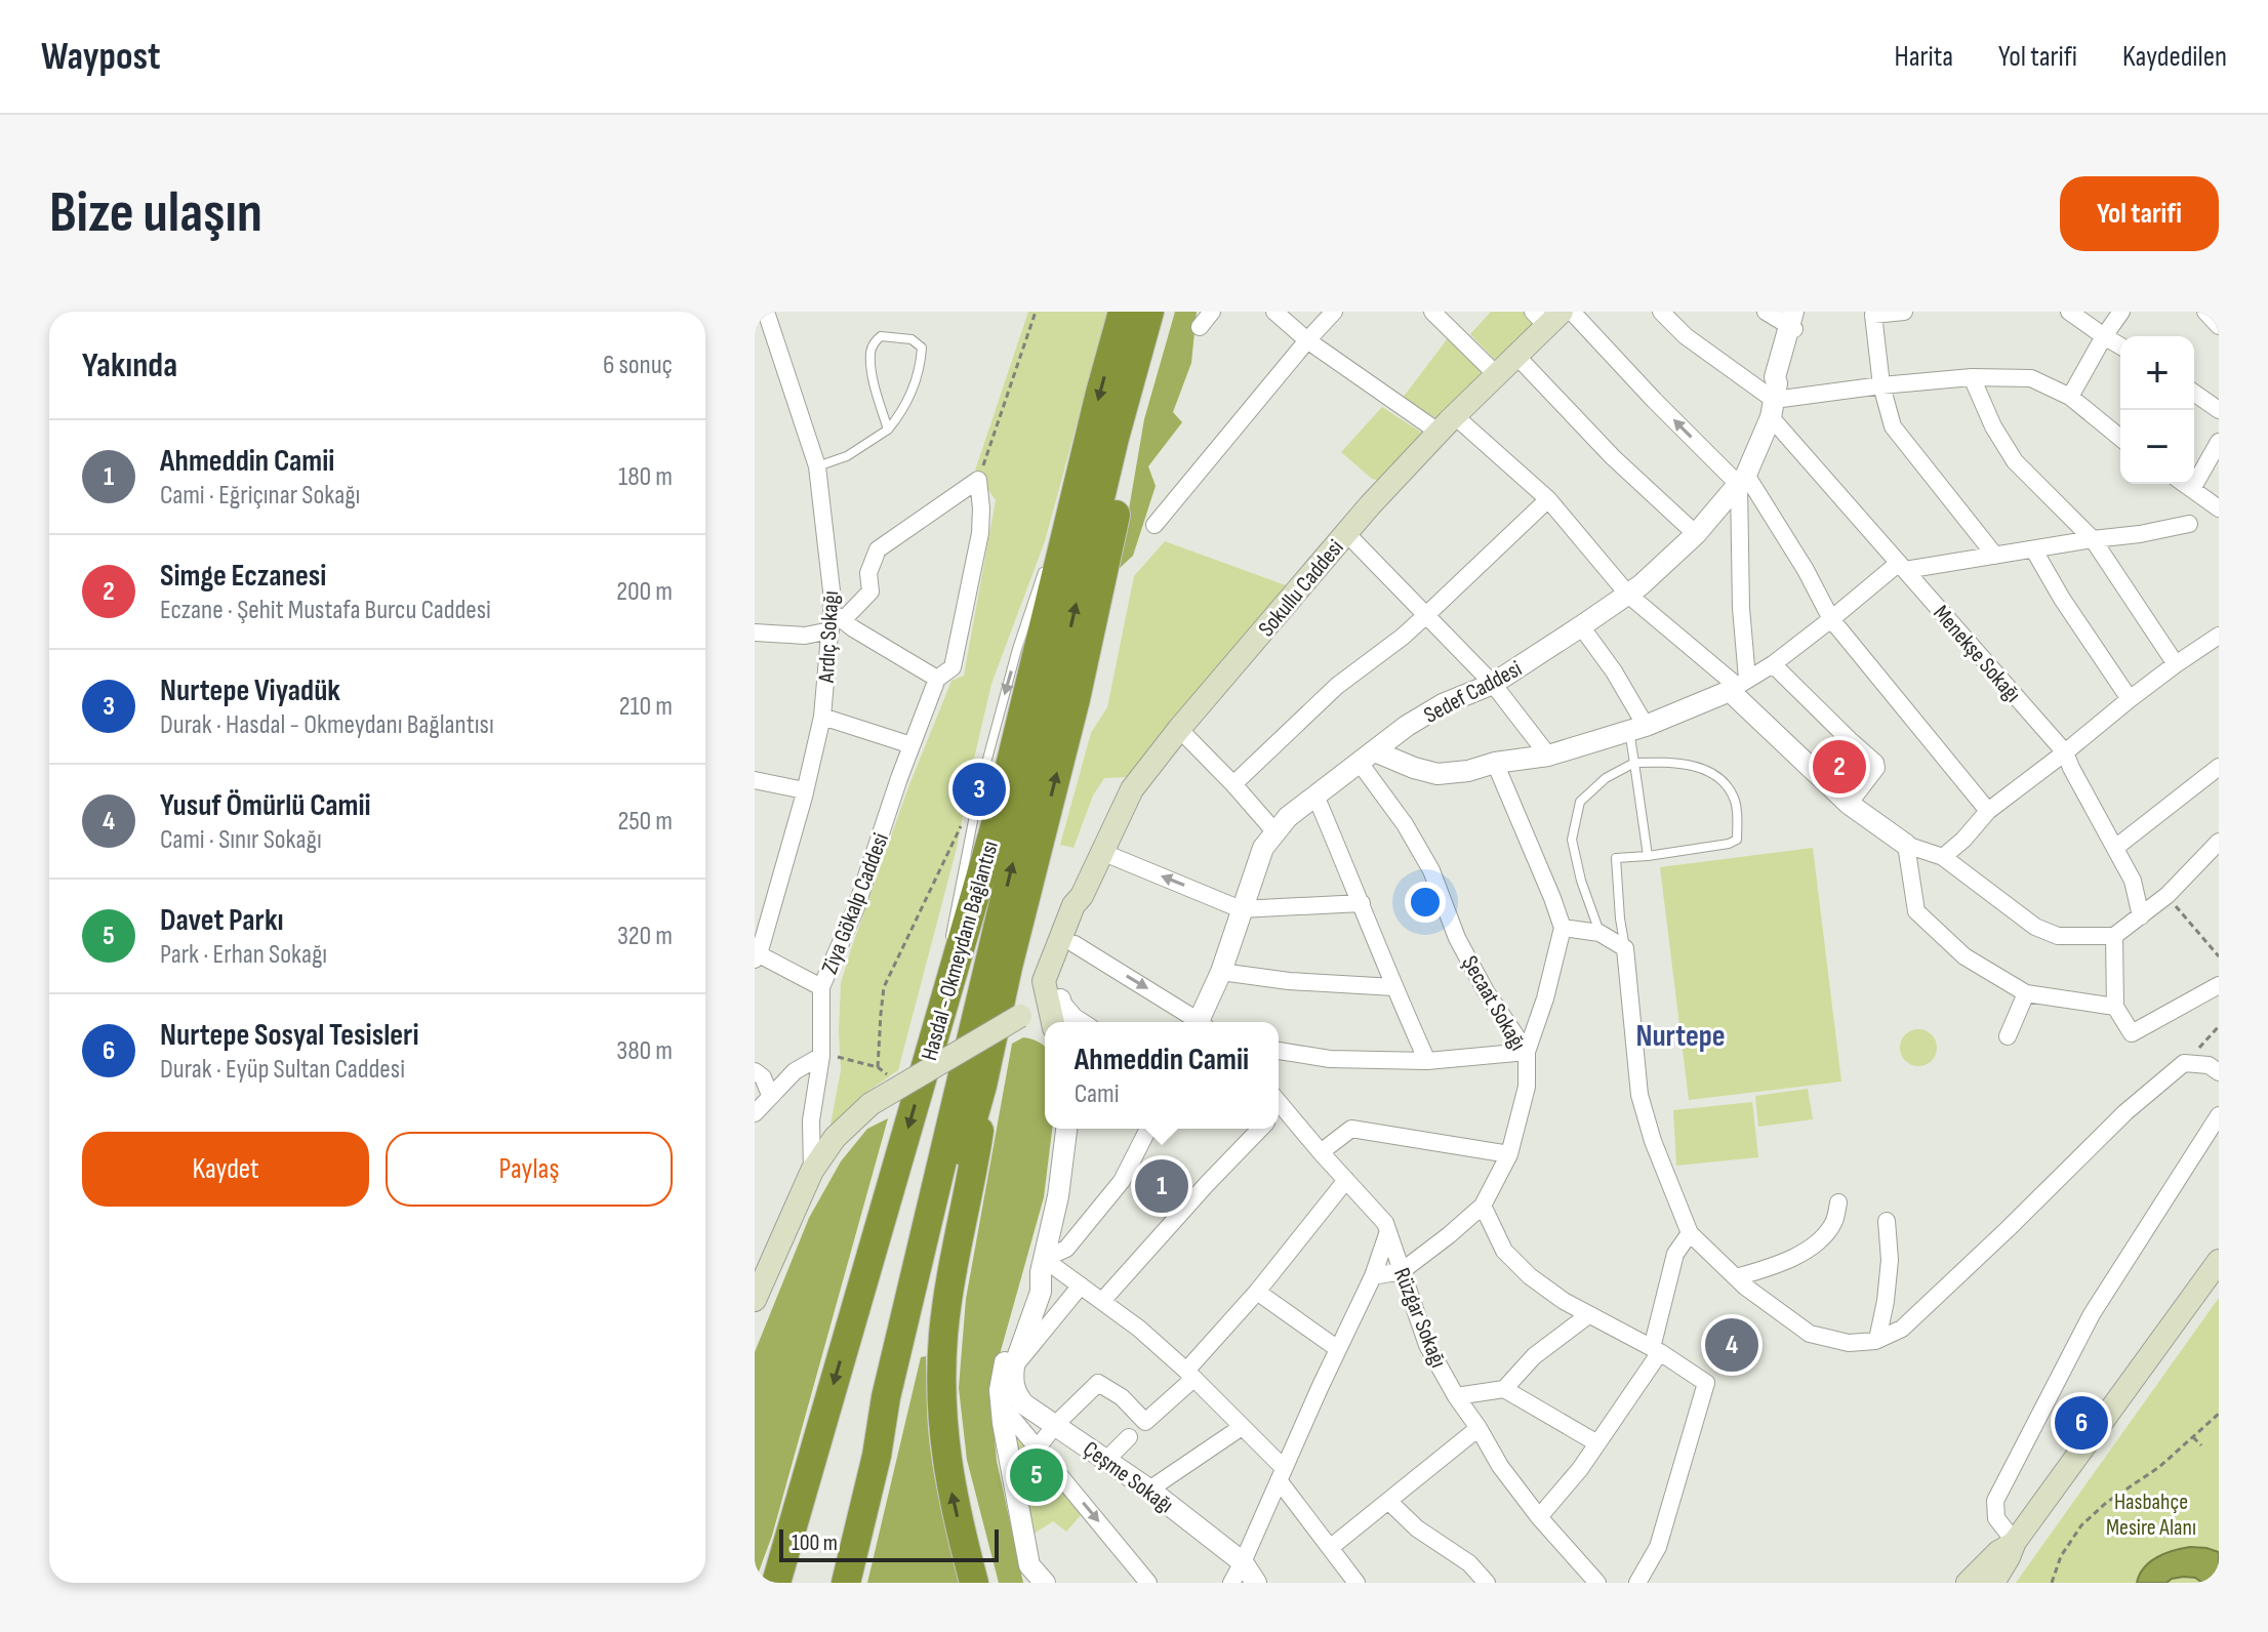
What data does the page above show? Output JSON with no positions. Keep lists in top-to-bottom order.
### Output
{
  "streets": {
    "highway": ["Hasdal - Okmeydanı Bağlantısı"],
    "main road": ["Sokullu Caddesi", "Ziya Gökalp Caddesi"],
    "street": [
      "Ardıç Sokağı",
      "Menekşe Sokağı",
      "Sedef Caddesi",
      "Şecaat Sokağı",
      "Rüzgar Sokağı",
      "Çeşme Sokağı"
    ]
  },
  "crossings": [
    ["Menekşe Sokağı", "Sedef Caddesi"],
    ["Sedef Caddesi", "Şecaat Sokağı"],
    ["Şecaat Sokağı", "Rüzgar Sokağı"]
  ],
  "districts": ["Nurtepe"],
  "parks": ["Hasbahçe Mesire Alanı"],
  "scale_bar": "100 m",
  "page": {
    "header": "Waypost",
    "nav": ["Harita", "Yol tarifi", "Kaydedilen"],
    "buttons": [
      "Yol tarifi",
      ["Kaydet", "Paylaş"]
    ],
    "title": "Bize ulaşın",
    "heading": ["Yakında", "6 sonuç"],
    "map_buttons": ["+", "−"],
    "list": [
      {
        "mark": "1",
        "name": "Ahmeddin Camii",
        "note": "Cami · Eğriçınar Sokağı",
        "value": "180 m"
      },
      {
        "mark": "2",
        "name": "Simge Eczanesi",
        "note": "Eczane · Şehit Mustafa Burcu Caddesi",
        "value": "200 m"
      },
      {
        "mark": "3",
        "name": "Nurtepe Viyadük",
        "note": "Durak · Hasdal - Okmeydanı Bağlantısı",
        "value": "210 m"
      },
      {
        "mark": "4",
        "name": "Yusuf Ömürlü Camii",
        "note": "Cami · Sınır Sokağı",
        "value": "250 m"
      },
      {
        "mark": "5",
        "name": "Davet Parkı",
        "note": "Park · Erhan Sokağı",
        "value": "320 m"
      },
      {
        "mark": "6",
        "name": "Nurtepe Sosyal Tesisleri",
        "note": "Durak · Eyüp Sultan Caddesi",
        "value": "380 m"
      }
    ],
    "pins": [
      "2",
      "3",
      "1",
      "4",
      "6",
      "5"
    ],
    "popup": ["Ahmeddin Camii", "Cami"],
    "scale": "100 m"
  }
}
